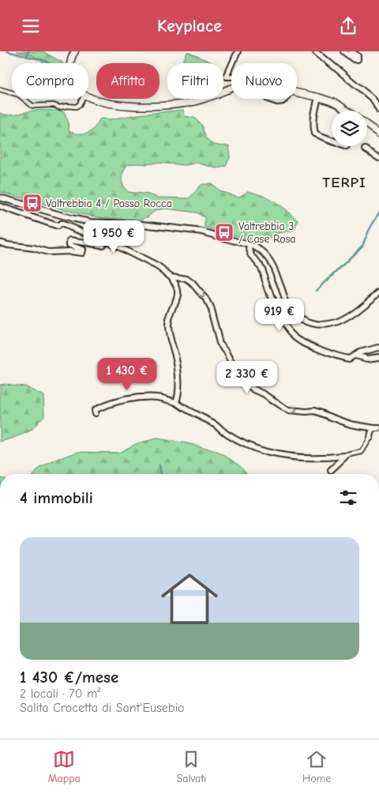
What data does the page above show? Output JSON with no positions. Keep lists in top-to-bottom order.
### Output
{
  "districts": ["TERPI"],
  "places": {
    "bus stop": ["Valtrebbia 4 / Passo Rocca", "Valtrebbia 3 / Case Rosa"]
  },
  "page": {
    "header": "Keyplace",
    "chip": [
      "Compra",
      "Affitta",
      "Filtri",
      "Nuovo"
    ],
    "price": [
      "1 950 €",
      "919 €",
      "1 430 €",
      "2 330 €"
    ],
    "heading": "4 immobili",
    "list": [
      {
        "name": "1 430 €/mese",
        "note": "2 locali · 70 m² · Salita Crocetta di Sant'Eusebio"
      }
    ],
    "tabs": ["Mappa", "Salvati", "Home"]
  }
}
